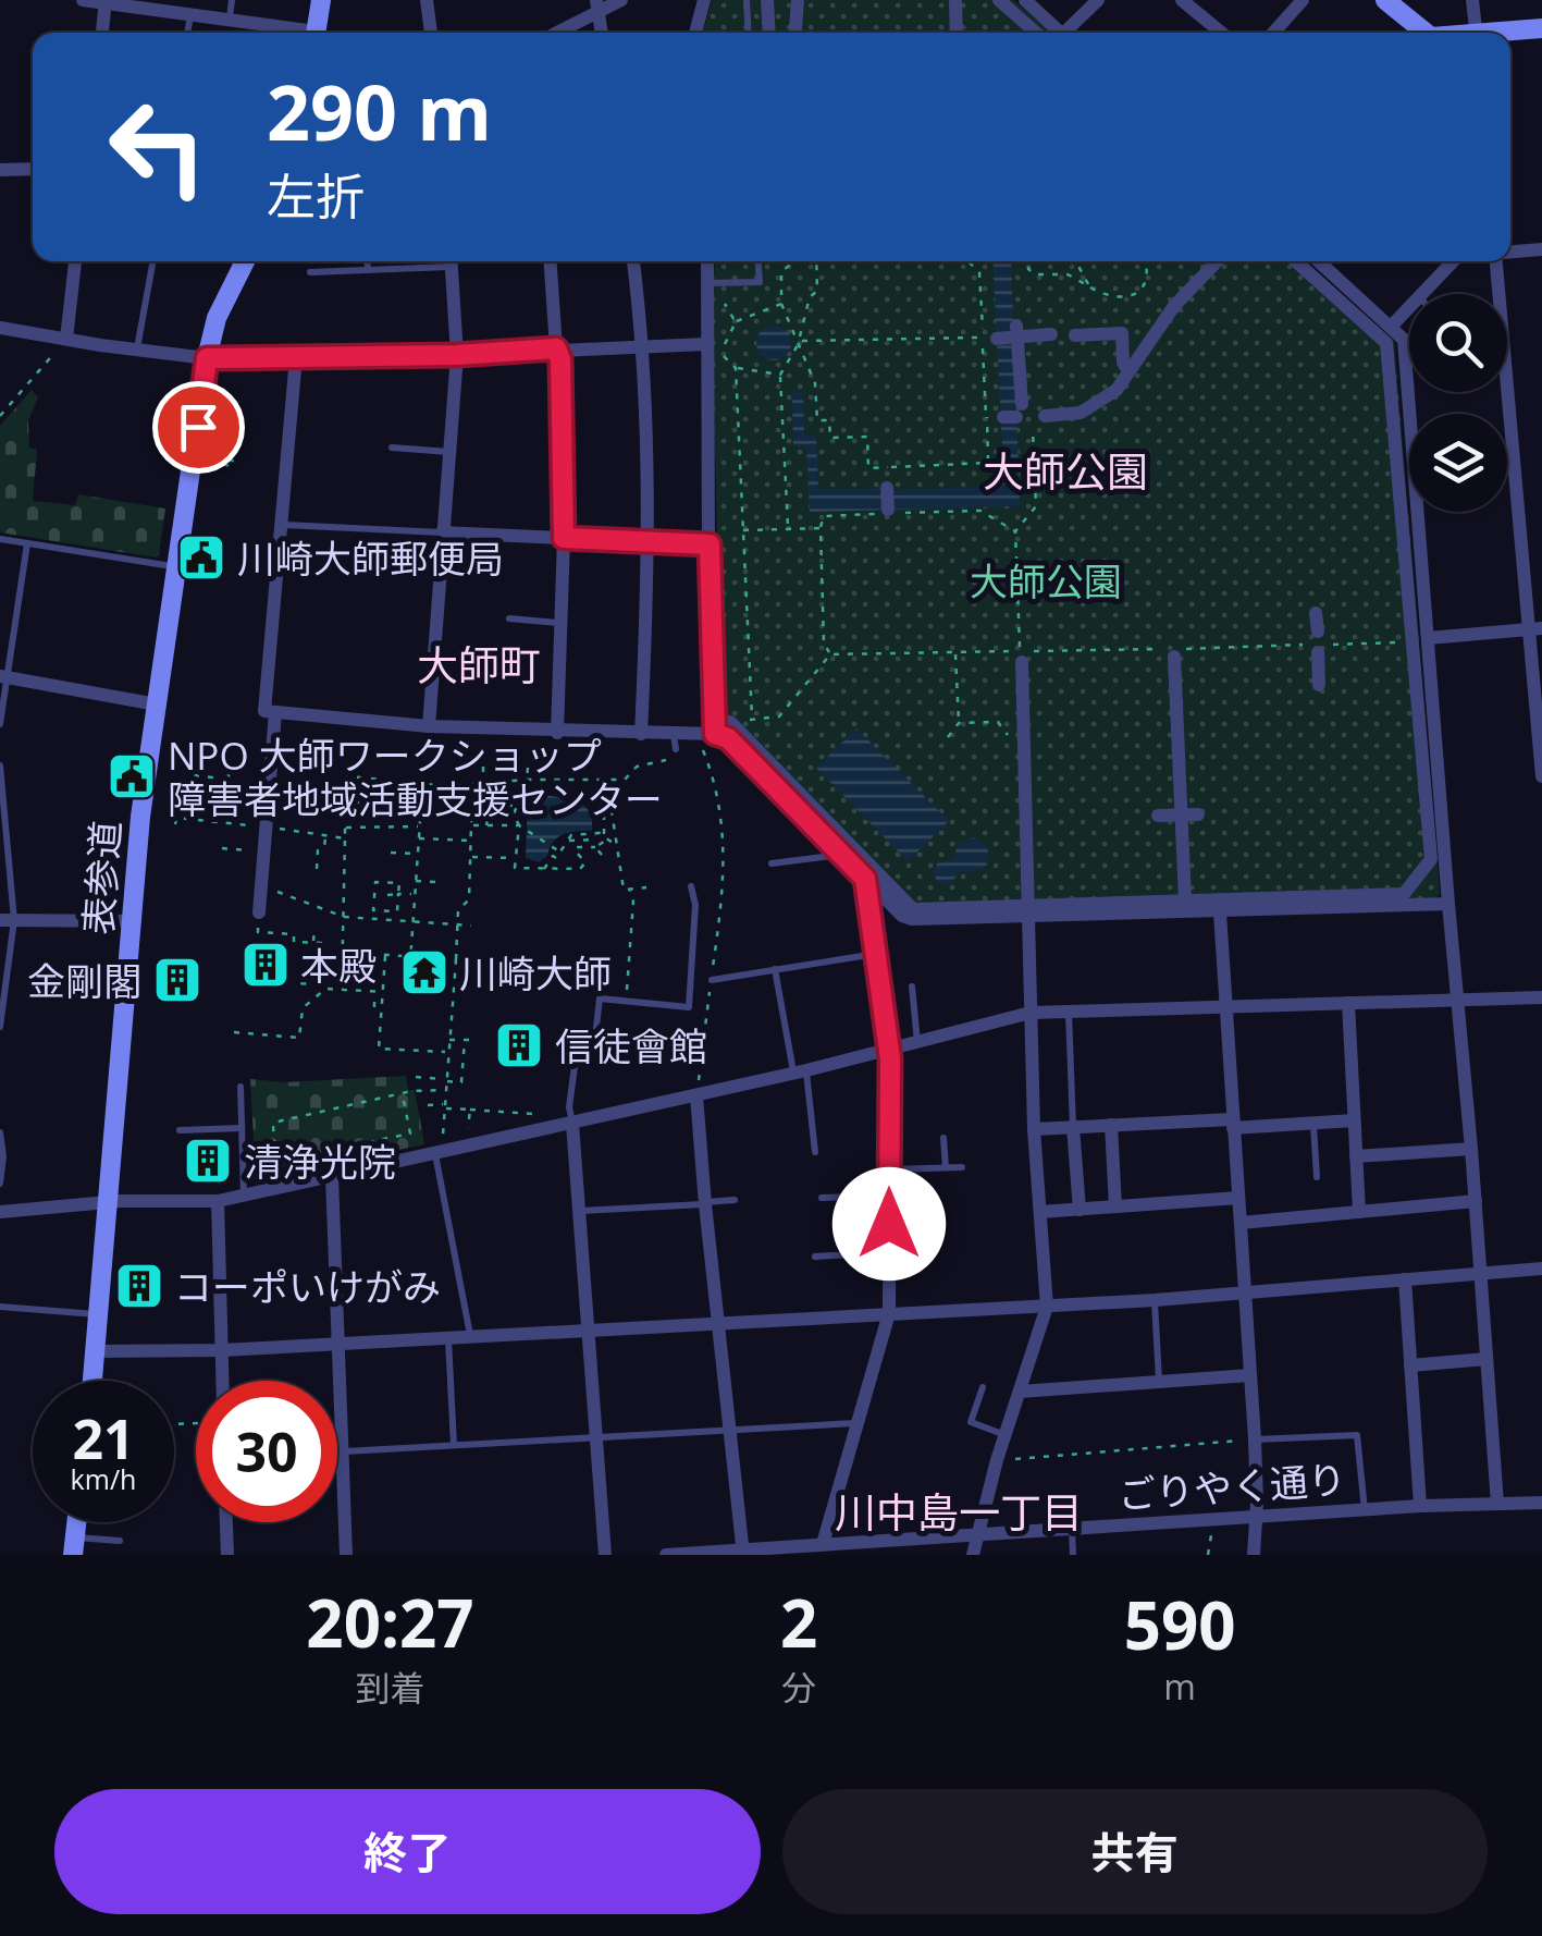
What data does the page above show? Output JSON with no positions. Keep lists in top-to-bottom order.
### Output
{
  "streets": {
    "street": ["表参道", "ごりやく通り"]
  },
  "districts": ["大師公園", "大師町", "川中島一丁目"],
  "parks": ["大師公園"],
  "places": {
    "public building": ["川崎大師郵便局", "NPO 大師ワークショップ 障害者地域活動支援センター"],
    "building": [
      "本殿",
      "金剛閣",
      "信徒會館",
      "清浄光院",
      "コーポいけがみ"
    ],
    "temple": ["川崎大師"]
  },
  "page": {
    "turn": ["290 m", "左折"],
    "speed": "21 km/h",
    "limit": "30",
    "eta": [
      "20:27",
      "到着",
      "2",
      "分",
      "590",
      "m"
    ],
    "buttons": ["終了", "共有"]
  }
}
